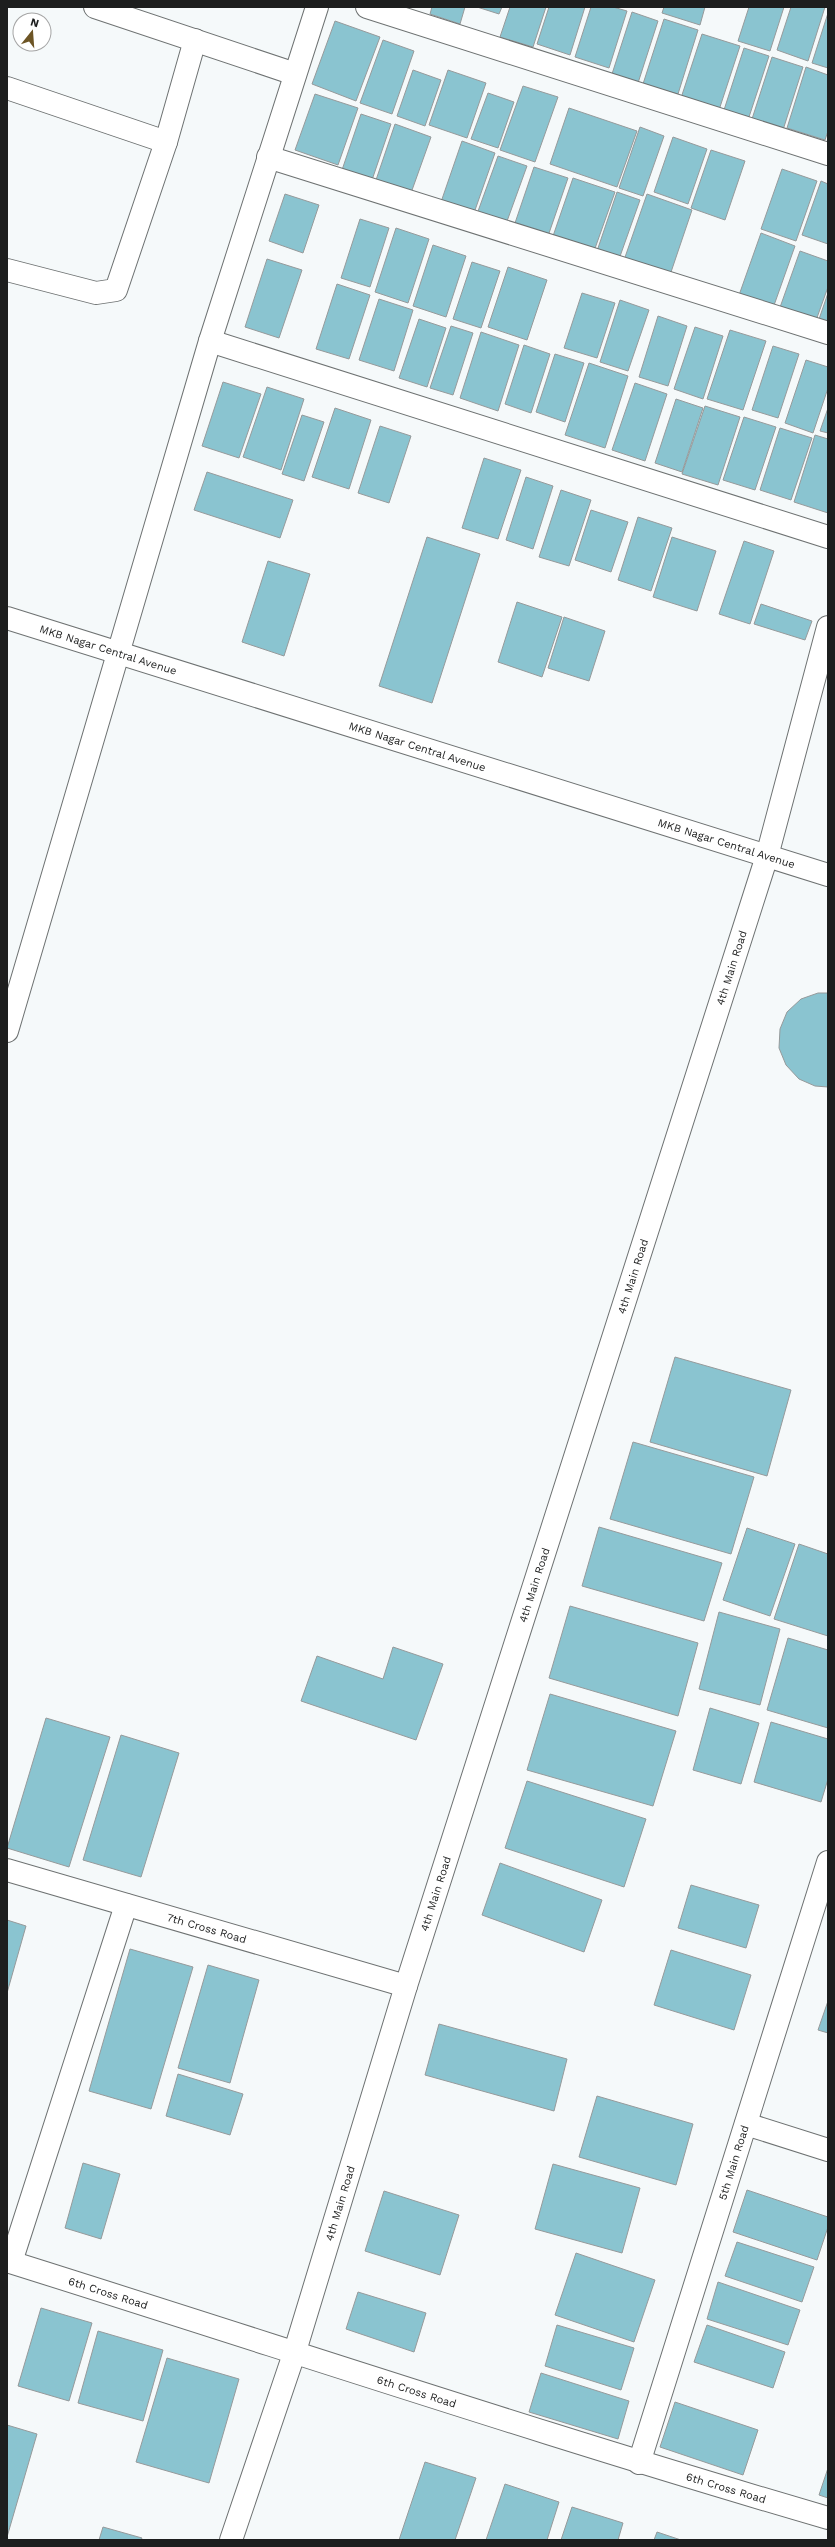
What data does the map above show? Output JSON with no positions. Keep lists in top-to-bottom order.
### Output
{
  "streets": {
    "street": [
      "MKB Nagar Central Avenue",
      "4th Main Road",
      "7th Cross Road",
      "5th Main Road",
      "6th Cross Road"
    ]
  },
  "crossings": [
    ["MKB Nagar Central Avenue", "4th Main Road"],
    ["4th Main Road", "7th Cross Road"],
    ["4th Main Road", "6th Cross Road"],
    ["5th Main Road", "6th Cross Road"]
  ],
  "north": "top"
}
